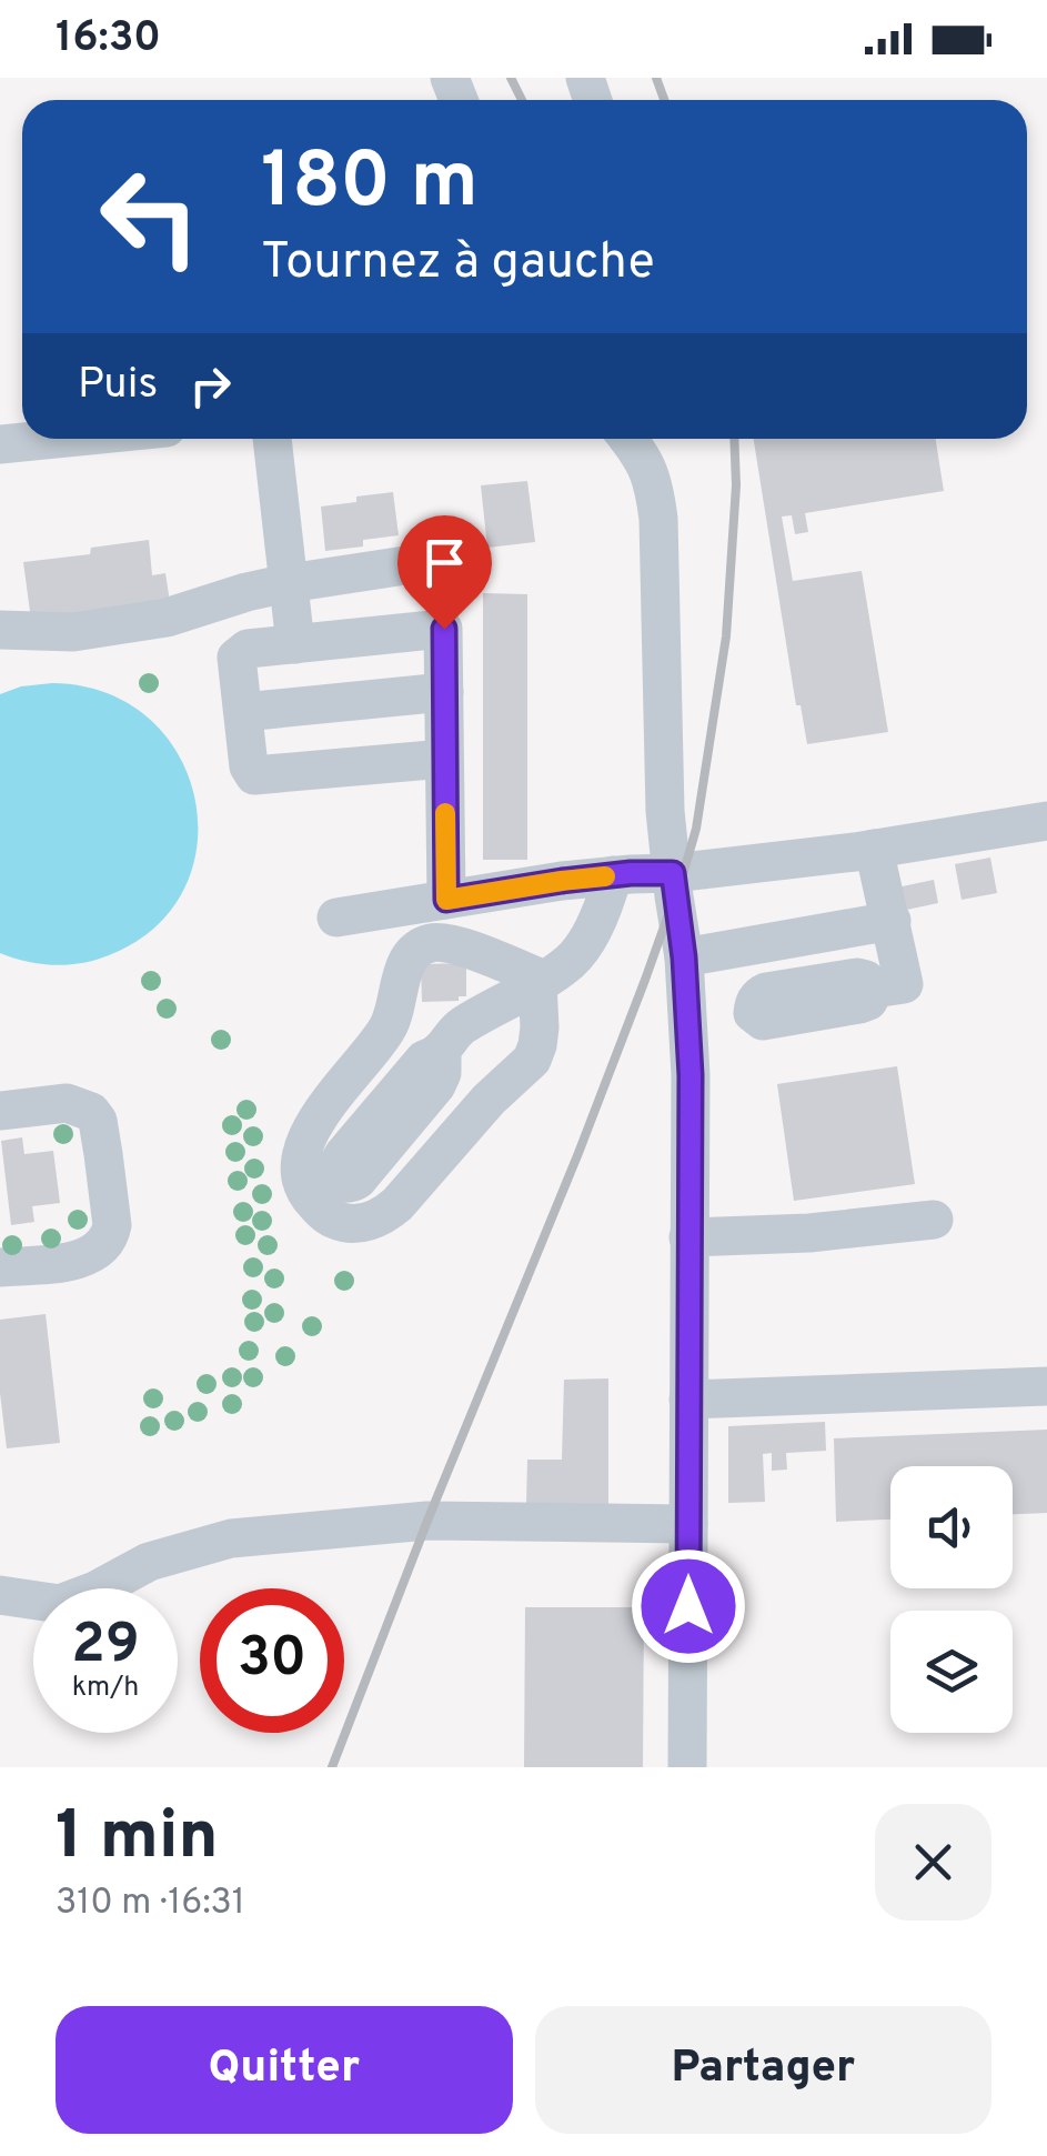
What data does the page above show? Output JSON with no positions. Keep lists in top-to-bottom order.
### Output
{
  "page": {
    "status": "16:30",
    "turn": ["180 m", "Tournez à gauche"],
    "then": "Puis",
    "speed": "29 km/h",
    "limit": "30",
    "heading": ["1 min", "310 m · 16:31"],
    "buttons": ["Quitter", "Partager"]
  }
}
